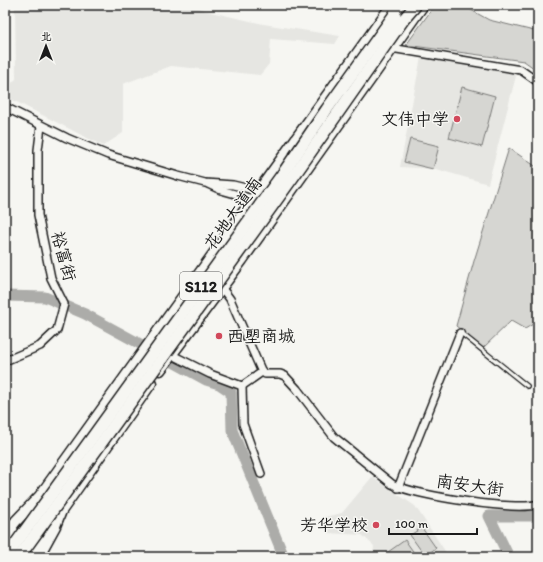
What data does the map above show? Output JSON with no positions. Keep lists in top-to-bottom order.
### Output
{
  "streets": {
    "main road": ["花地大道南", "S112"],
    "street": ["裕富街", "南安大街"]
  },
  "places": ["文伟中学", "西塱商城", "芳华学校"],
  "scale_bar": "100 m",
  "north": "top"
}
